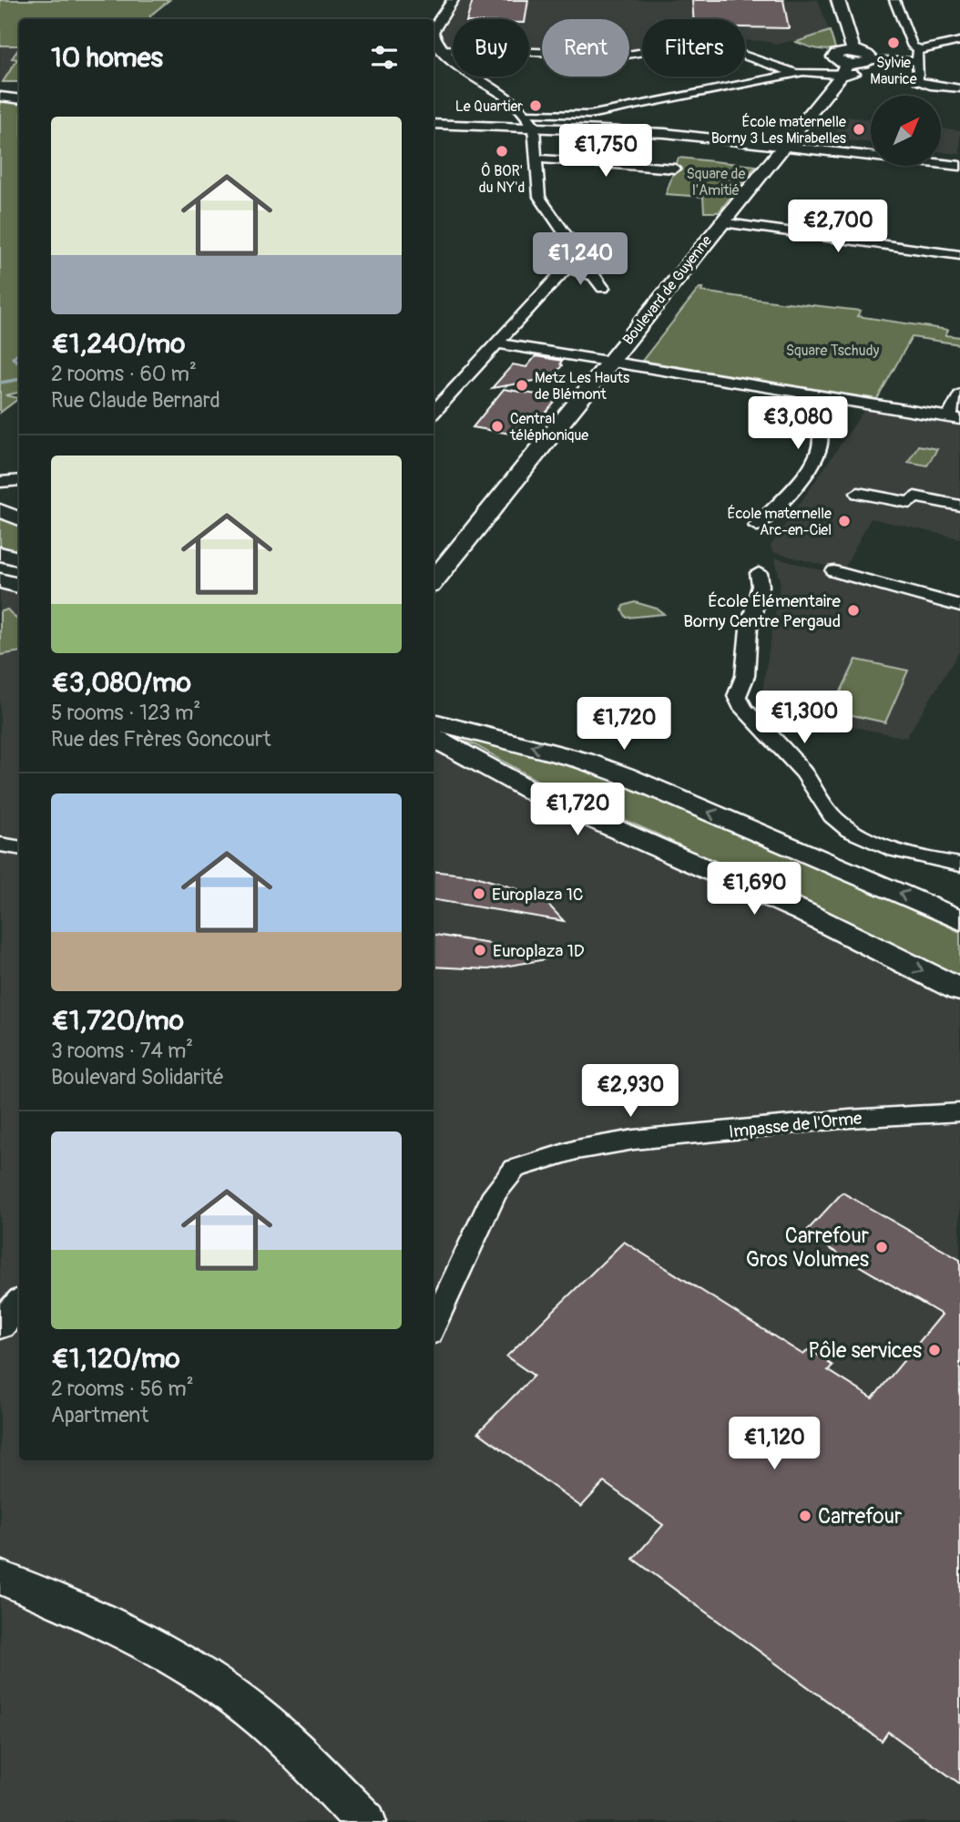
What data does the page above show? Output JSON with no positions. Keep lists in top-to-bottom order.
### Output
{
  "streets": {
    "main road": ["Boulevard de Guyenne"],
    "street": ["Impasse de l'Orme"]
  },
  "parks": ["Square de l'Amitié", "Square Tschudy"],
  "places": [
    "Sylvie Maurice",
    "Le Quartier",
    "École maternelle Borny 3 Les Mirabelles",
    "Ô BOR' du NY'd",
    "Metz Les Hauts de Blémont",
    "Central téléphonique",
    "École maternelle Arc-en-Ciel",
    "École Élémentaire Borny Centre Pergaud",
    "Europlaza 1C",
    "Europlaza 1D",
    "Carrefour Gros Volumes",
    "Pôle services",
    "Carrefour"
  ],
  "north": "top right",
  "page": {
    "chip": ["Buy", "Rent", "Filters"],
    "heading": "10 homes",
    "list": [
      {
        "name": "€1,240/mo",
        "note": "2 rooms · 60 m² · Rue Claude Bernard"
      },
      {
        "name": "€3,080/mo",
        "note": "5 rooms · 123 m² · Rue des Frères Goncourt"
      },
      {
        "name": "€1,720/mo",
        "note": "3 rooms · 74 m² · Boulevard Solidarité"
      },
      {
        "name": "€1,120/mo",
        "note": "2 rooms · 56 m² · Apartment"
      }
    ],
    "price": [
      "€1,750",
      "€2,700",
      "€1,240",
      "€3,080",
      "€1,300",
      "€1,720",
      "€1,720",
      "€1,690",
      "€2,930",
      "€1,120"
    ]
  }
}
